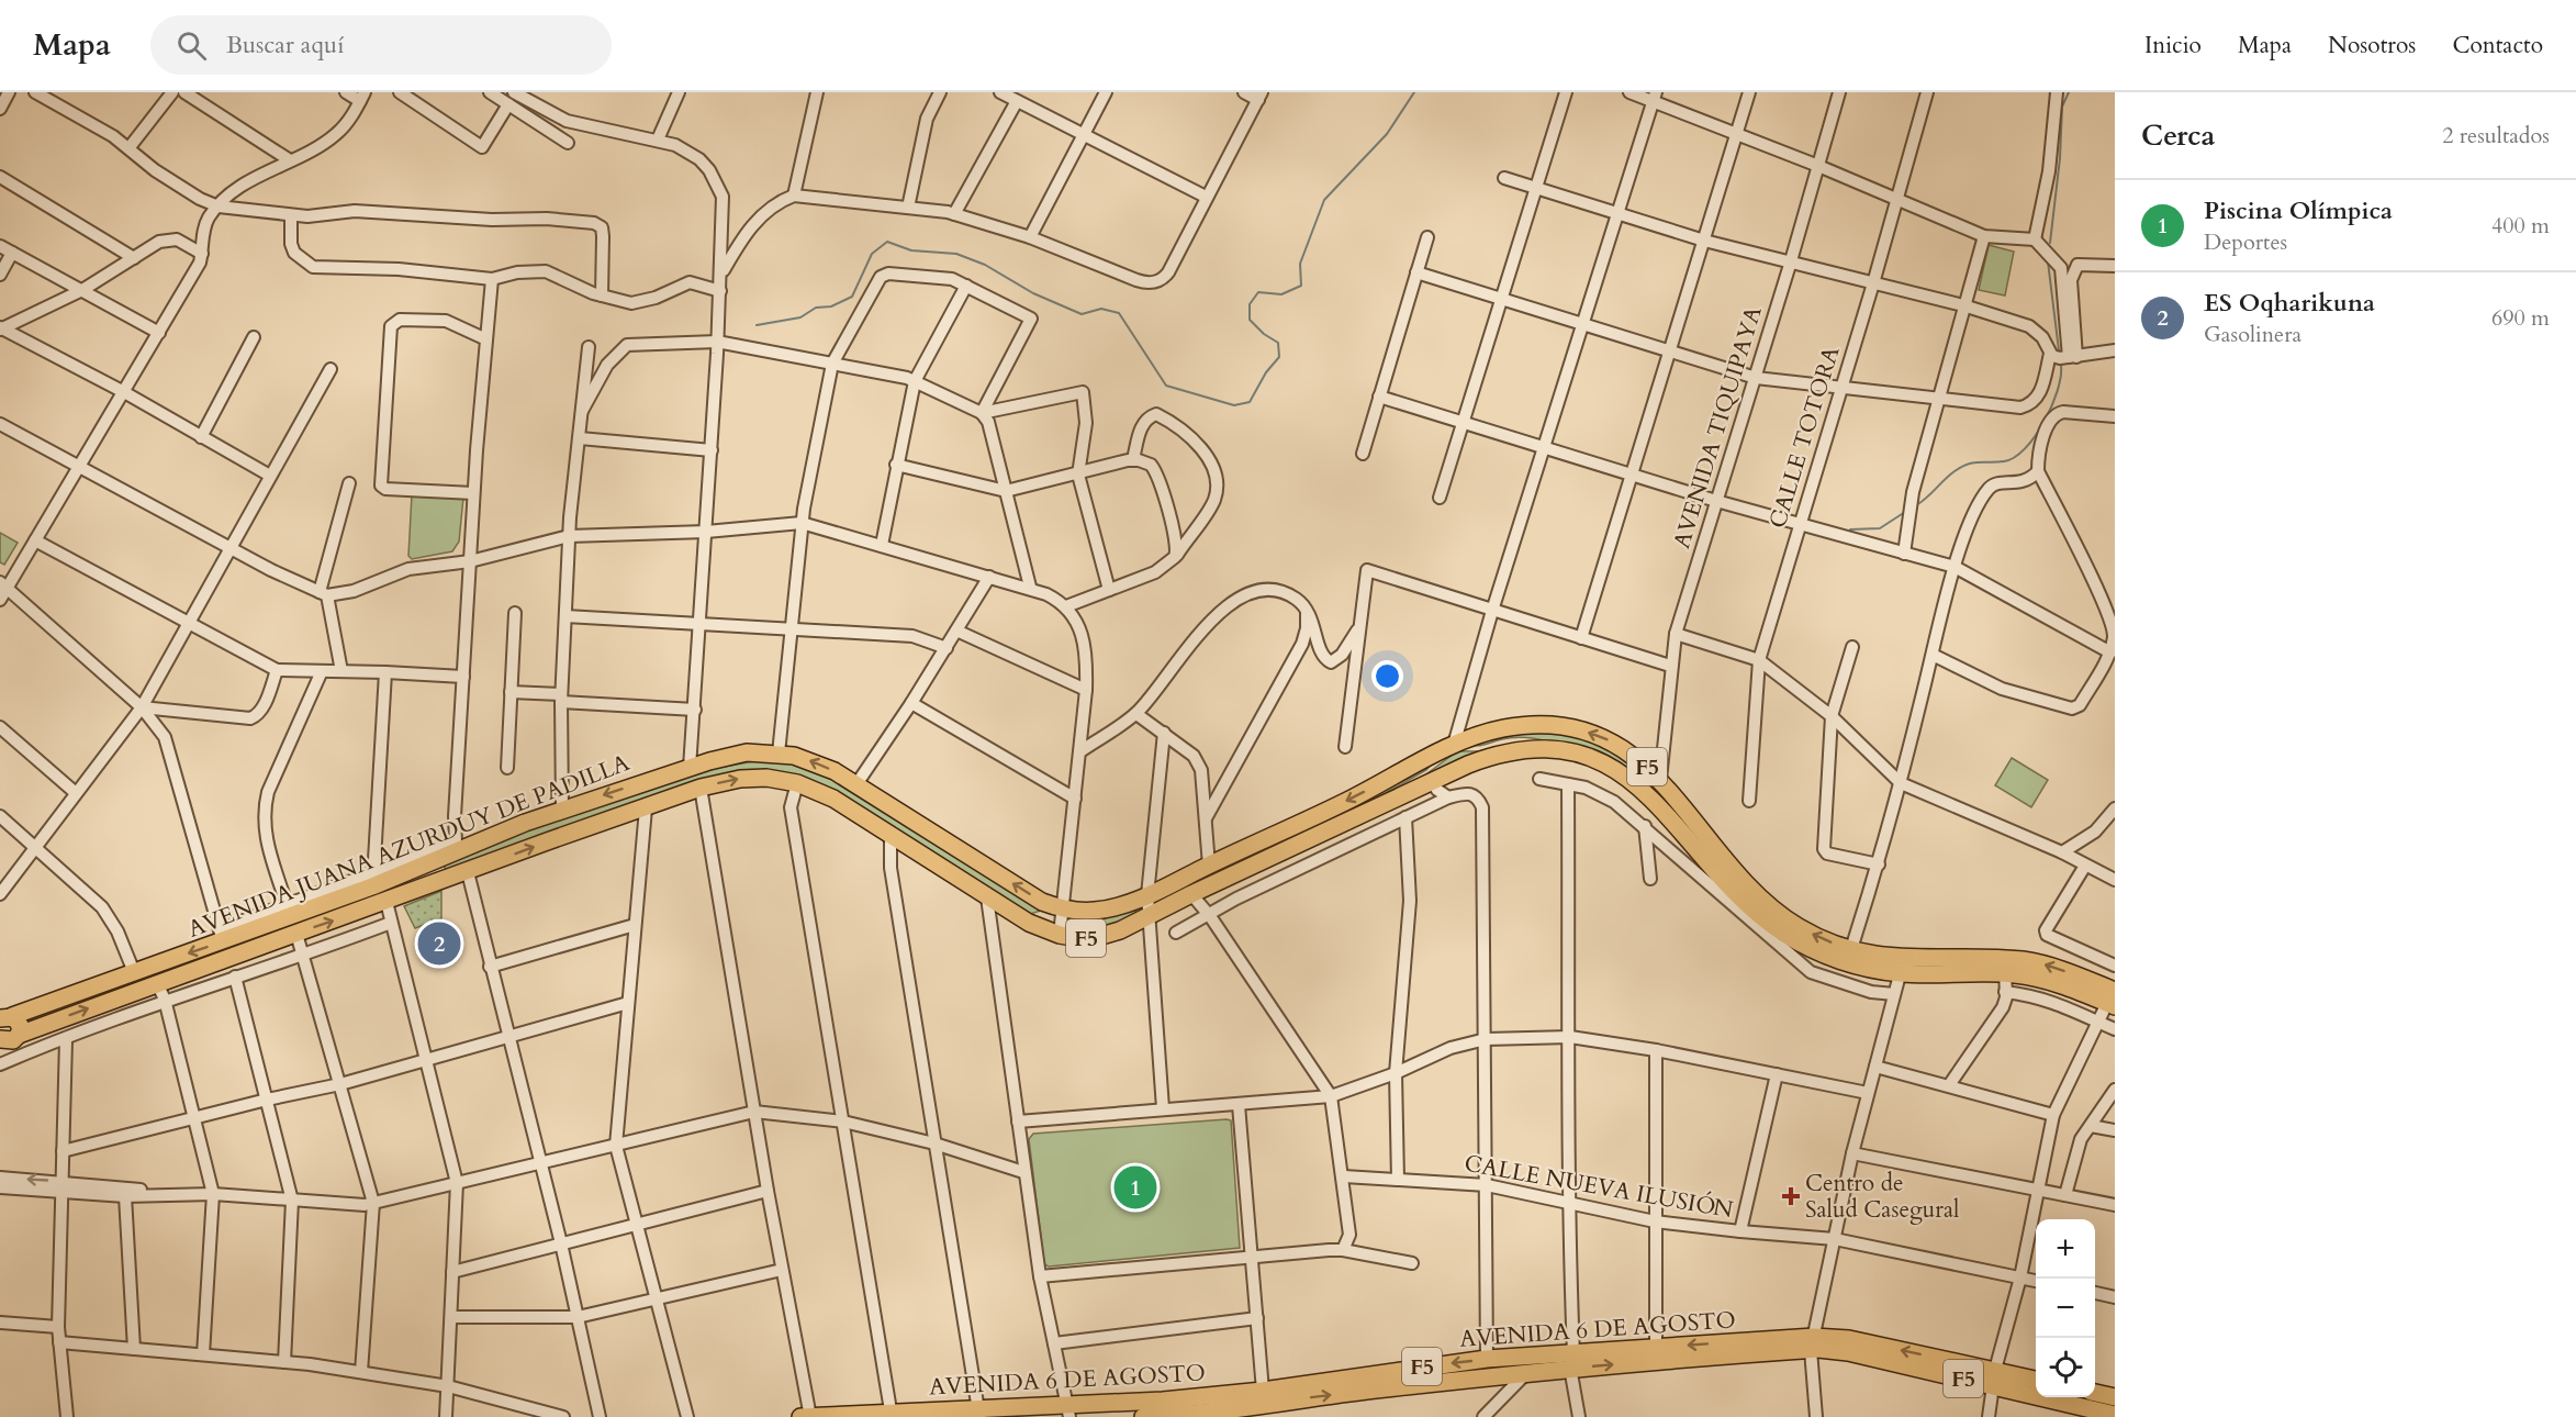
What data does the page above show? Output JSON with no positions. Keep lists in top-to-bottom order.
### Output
{
  "streets": {
    "highway": ["F5", "AVENIDA JUANA AZURDUY DE PADILLA", "AVENIDA 6 DE AGOSTO"],
    "street": ["AVENIDA TIQUIPAYA", "CALLE TOTORA", "CALLE NUEVA ILUSIÓN"]
  },
  "crossings": [
    ["AVENIDA TIQUIPAYA", "AVENIDA JUANA AZURDUY DE PADILLA"],
    ["F5", "AVENIDA JUANA AZURDUY DE PADILLA"]
  ],
  "places": {
    "health": ["Centro de Salud Casegural"]
  },
  "page": {
    "header": "Mapa",
    "search": "Buscar aquí",
    "nav": [
      "Inicio",
      "Mapa",
      "Nosotros",
      "Contacto"
    ],
    "heading": ["Cerca", "2 resultados"],
    "list": [
      {
        "mark": "1",
        "name": "Piscina Olímpica",
        "note": "Deportes",
        "value": "400 m"
      },
      {
        "mark": "2",
        "name": "ES Oqharikuna",
        "note": "Gasolinera",
        "value": "690 m"
      }
    ],
    "pins": ["2", "1"],
    "map_buttons": ["+", "−"]
  }
}
